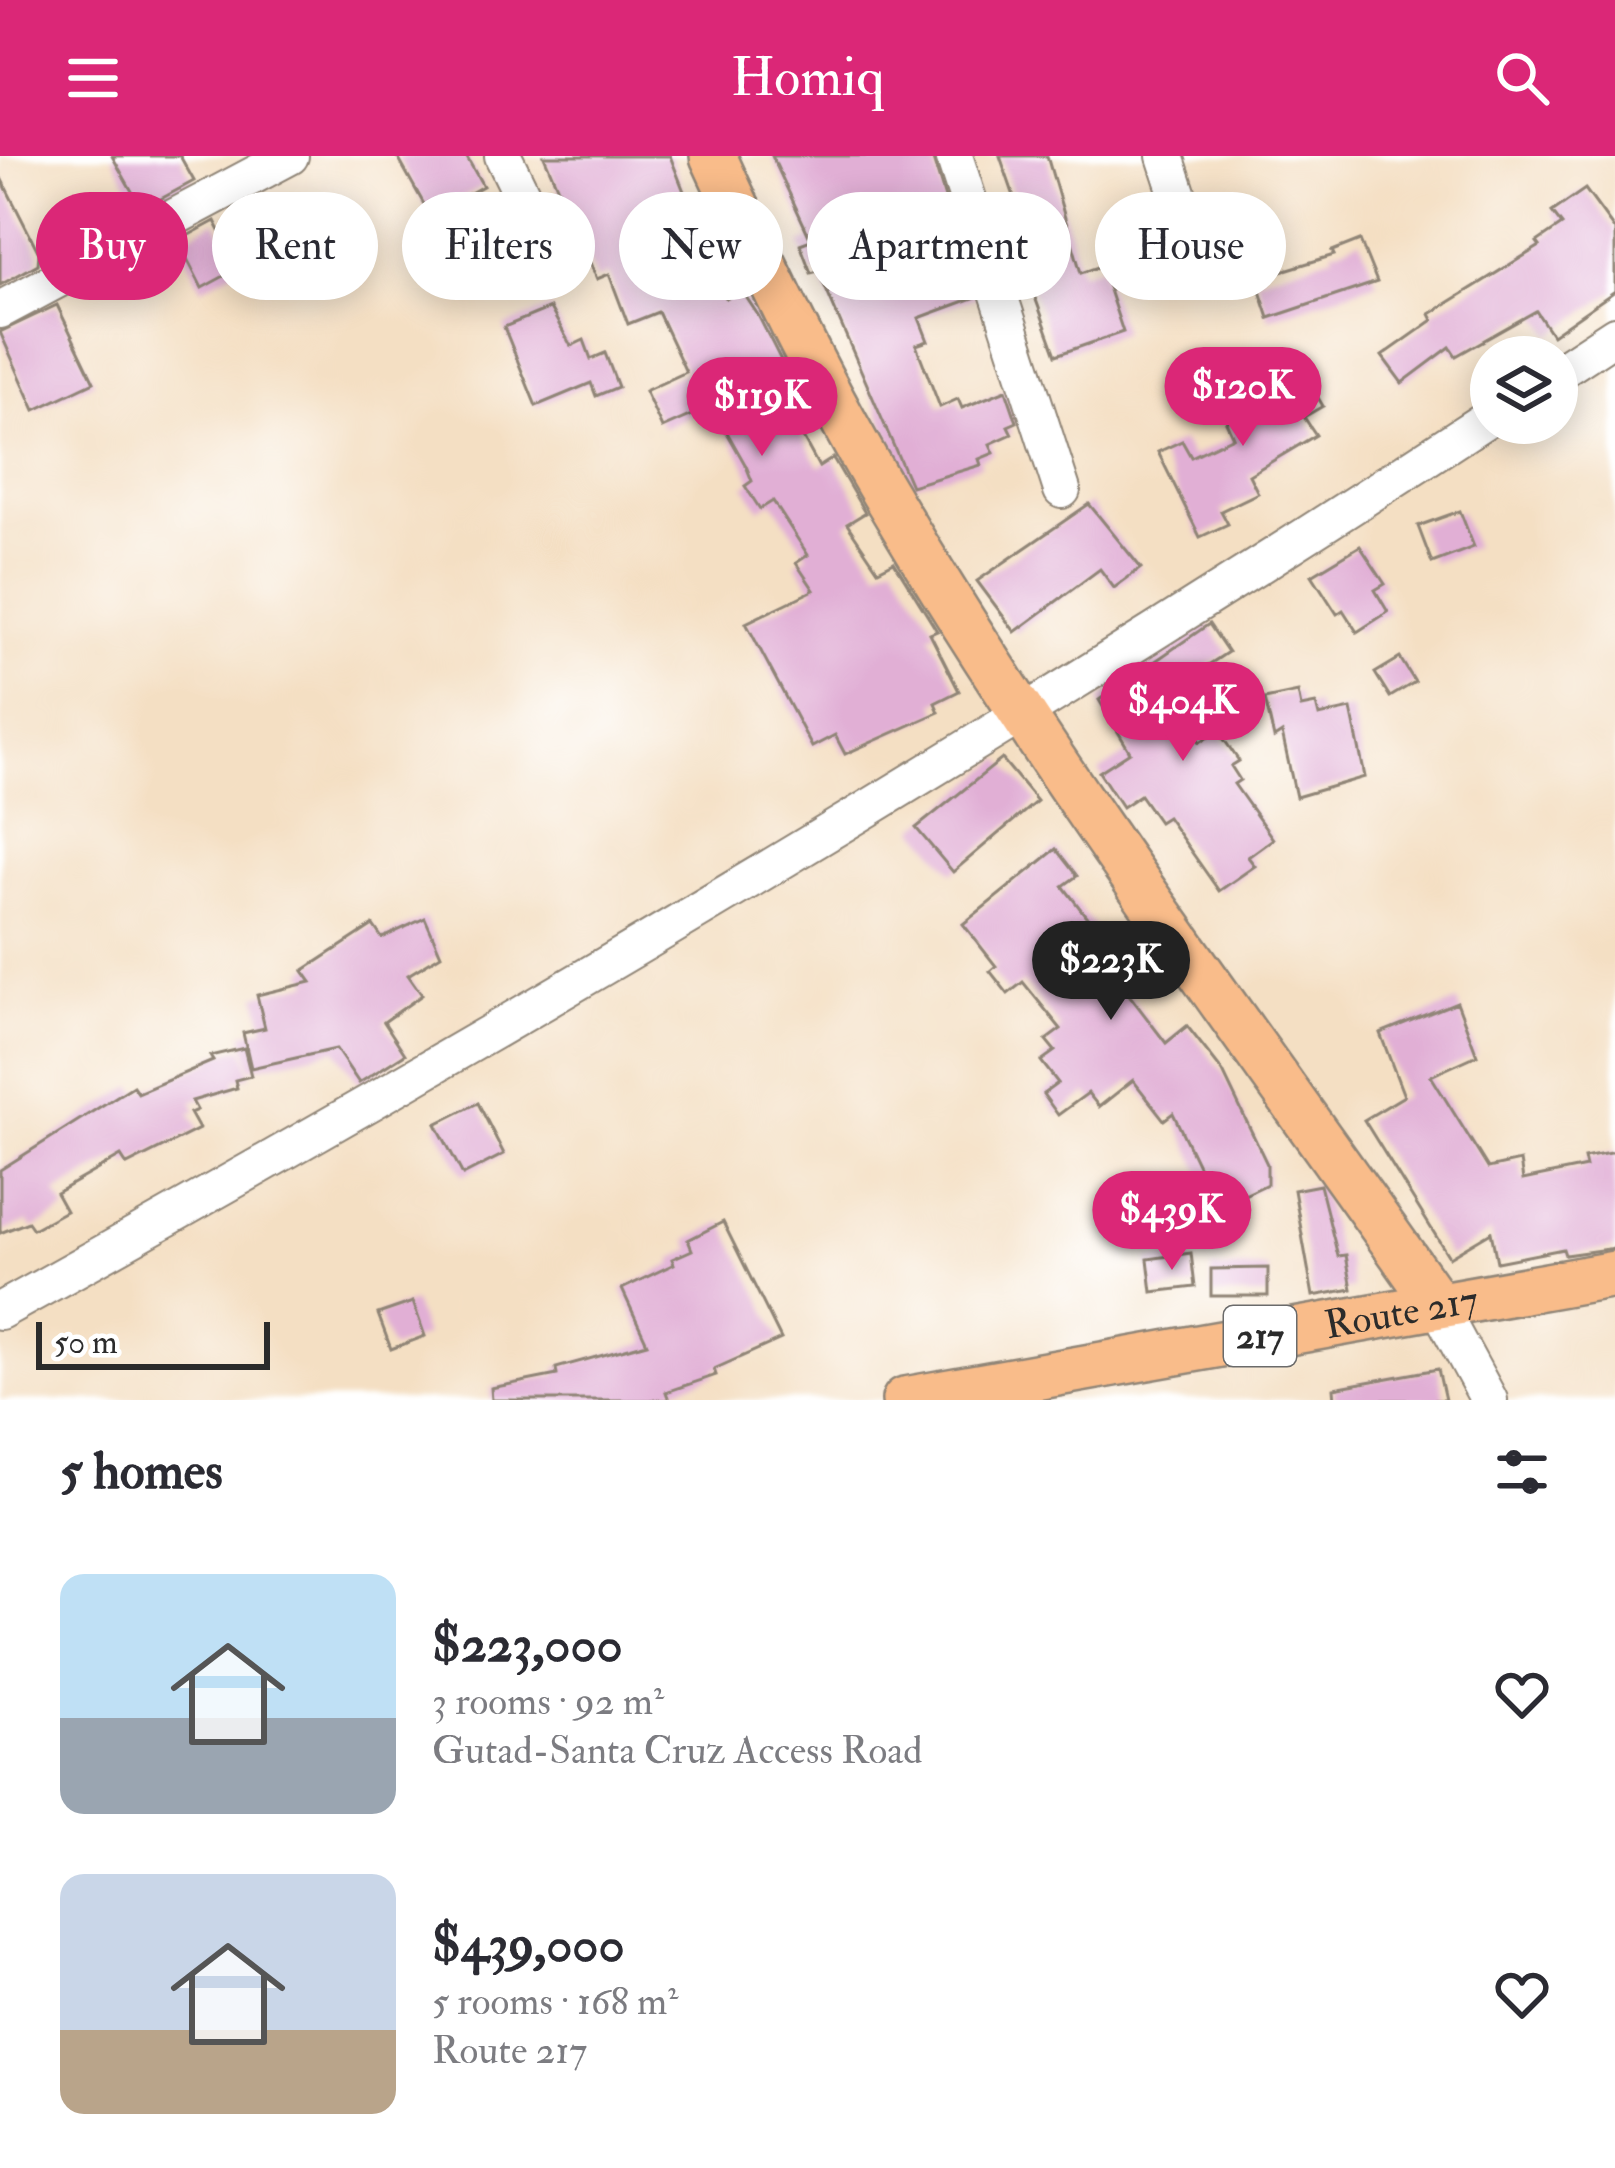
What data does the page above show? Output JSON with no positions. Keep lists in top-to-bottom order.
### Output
{
  "streets": {
    "main road": ["Route 217", "217"]
  },
  "scale_bar": "50 m",
  "page": {
    "header": "Homiq",
    "chip": [
      "Buy",
      "Rent",
      "Filters",
      "New",
      "Apartment",
      "House"
    ],
    "price": [
      "$120K",
      "$119K",
      "$404K",
      "$223K",
      "$439K"
    ],
    "scale": "50 m",
    "heading": "5 homes",
    "list": [
      {
        "name": "$223,000",
        "note": "3 rooms · 92 m² · Gutad-Santa Cruz Access Road"
      },
      {
        "name": "$439,000",
        "note": "5 rooms · 168 m² · Route 217"
      }
    ]
  }
}
